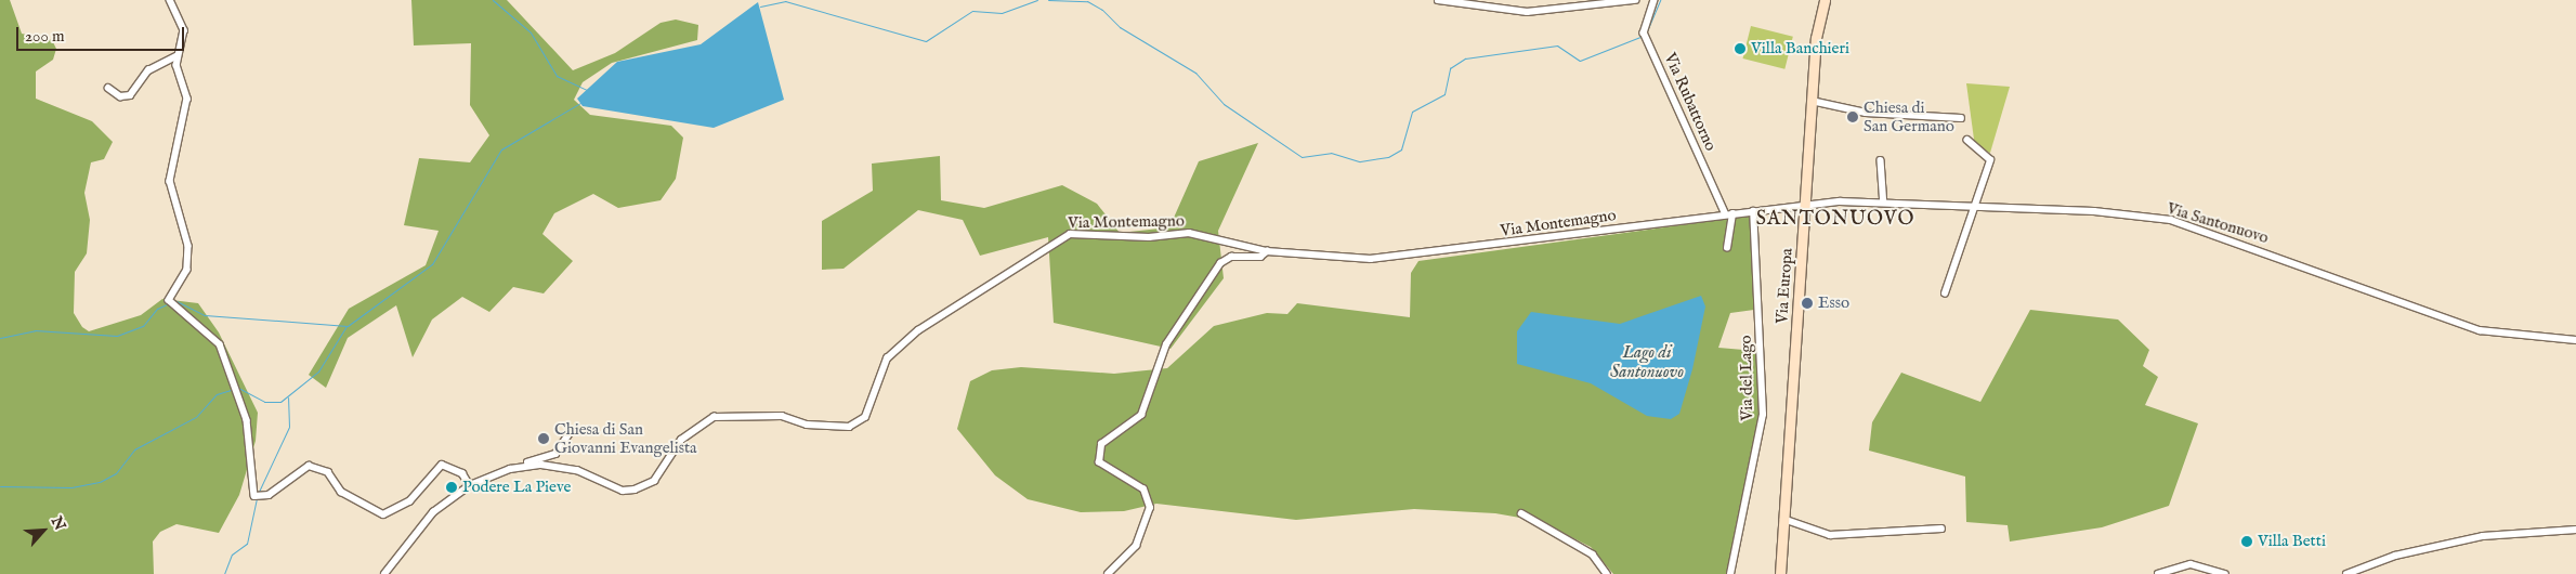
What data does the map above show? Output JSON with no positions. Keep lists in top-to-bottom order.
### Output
{
  "streets": {
    "main road": ["Via Europa"],
    "street": [
      "Via Rubattorno",
      "Via Montemagno",
      "Via Santonuovo",
      "Via del Lago"
    ]
  },
  "crossings": [
    ["Via Rubattorno", "Via Montemagno"],
    ["Via Montemagno", "Via Santonuovo"],
    ["Via Montemagno", "Via Europa"],
    ["Via Montemagno", "Via del Lago"],
    ["Via Santonuovo", "Via Europa"]
  ],
  "districts": ["SANTONUOVO"],
  "water": ["Lago di Santonuovo"],
  "places": [
    "Villa Banchieri",
    "Chiesa di San Germano",
    "Esso",
    "Chiesa di San Giovanni Evangelista",
    "Podere La Pieve",
    "Villa Betti"
  ],
  "scale_bar": "200 m",
  "north": "top right"
}
